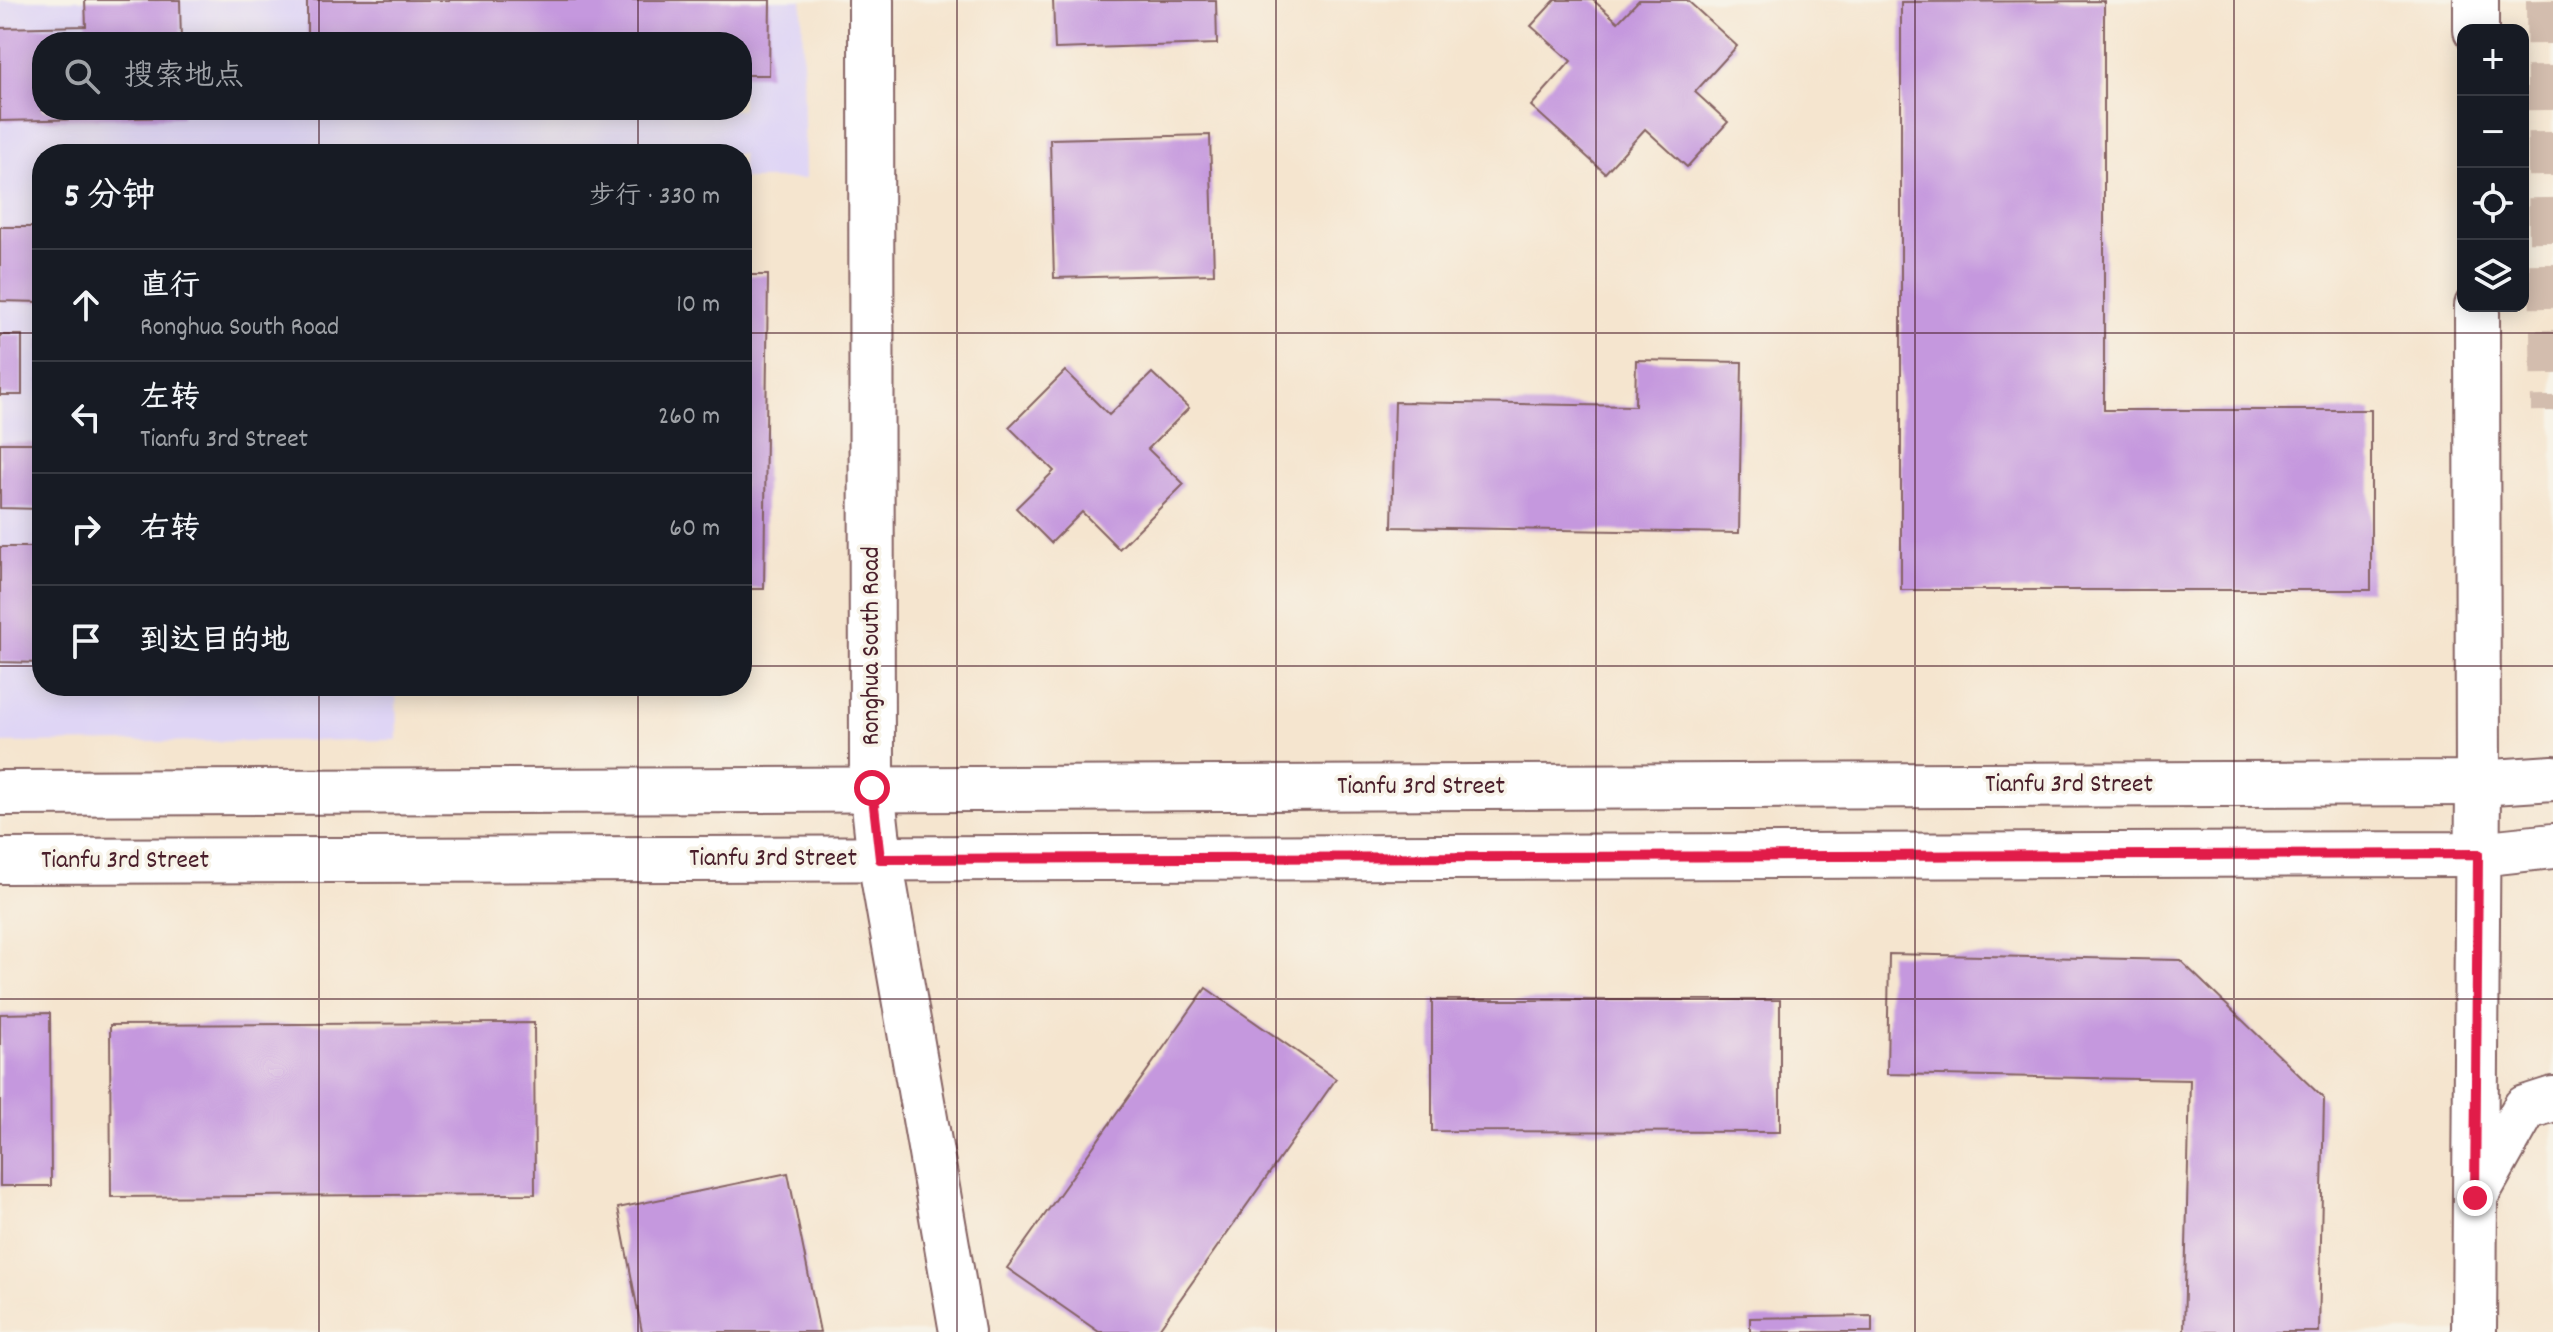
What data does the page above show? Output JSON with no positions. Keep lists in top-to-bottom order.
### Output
{
  "streets": {
    "street": ["Ronghua South Road", "Tianfu 3rd Street"]
  },
  "crossings": [
    ["Ronghua South Road", "Tianfu 3rd Street"]
  ],
  "page": {
    "map_buttons": ["+", "−"],
    "search": "搜索地点",
    "heading": ["5 分钟", "步行 · 330 m"],
    "list": [
      ["直行", "Ronghua South Road", "10 m"],
      ["左转", "Tianfu 3rd Street", "260 m"],
      ["右转", "60 m"],
      "到达目的地"
    ]
  }
}
